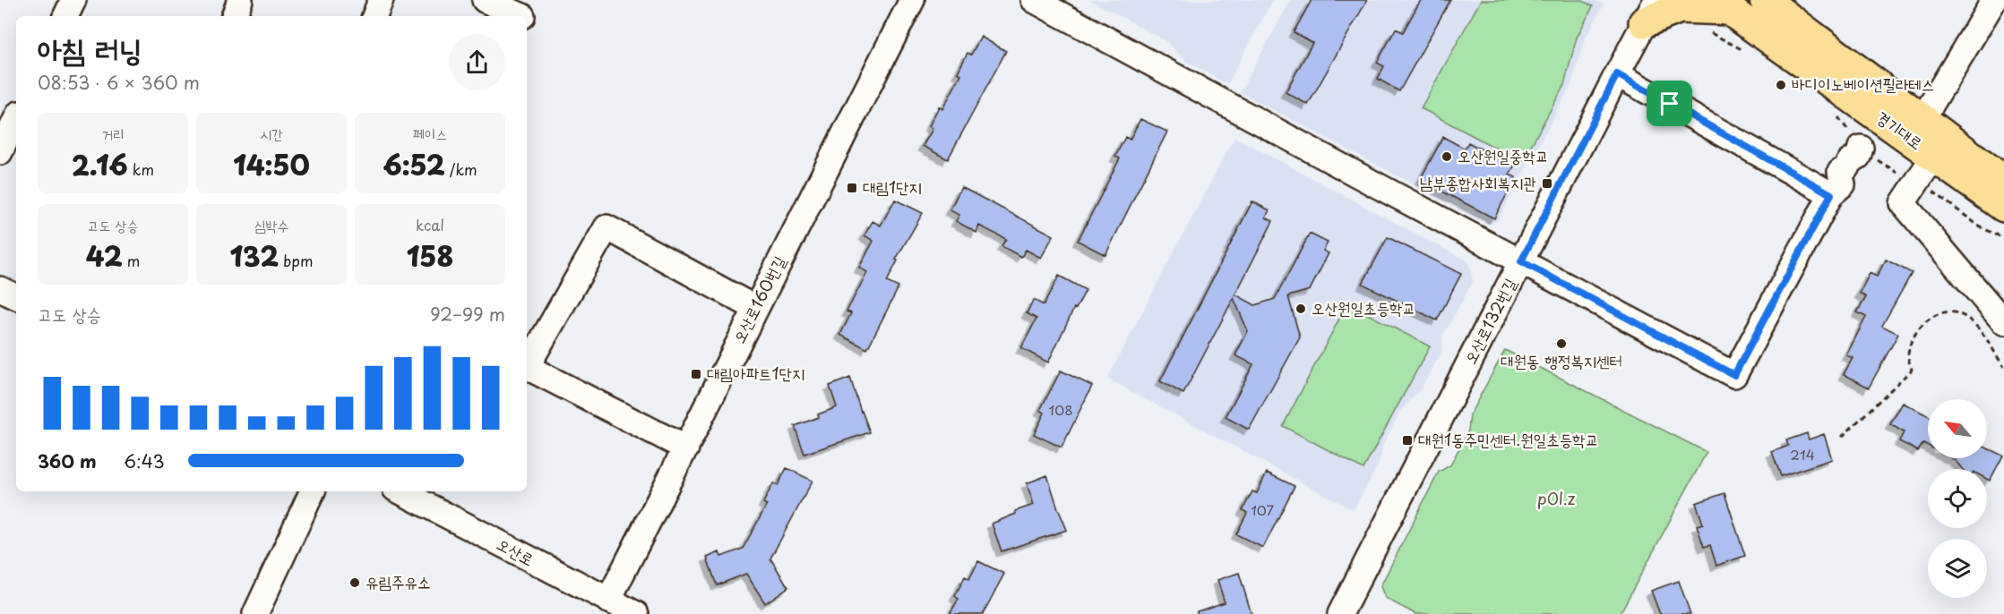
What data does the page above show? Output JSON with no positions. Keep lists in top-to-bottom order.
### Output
{
  "streets": {
    "main road": ["경기대로"],
    "street": ["오산로160번길", "오산로132번길", "오산로"]
  },
  "crossings": [
    ["오산로160번길", "오산로"]
  ],
  "parks": ["p0l.z"],
  "places": {
    "other": [
      "바디이노베이션필라테스",
      "오산원일중학교",
      "오산원일초등학교",
      "대원동 행정복지센터",
      "유림주유소"
    ],
    "transit": [
      "남부종합사회복지관",
      "대림1단지",
      "대림아파트1단지",
      "대원1동주민센터.원일초등학교"
    ]
  },
  "house_numbers": ["108", "214", "107"],
  "north": "top left",
  "page": {
    "heading": ["아침 러닝", "08:53 · 6 × 360 m"],
    "stats": [
      ["거리", "2.16 km"],
      ["시간", "14:50"],
      ["페이스", "6:52 /km"],
      ["고도 상승", "42 m"],
      ["심박수", "132 bpm"],
      ["kcal", "158"]
    ],
    "chart": ["고도 상승", "92–99 m"],
    "list": [
      {
        "name": "360 m",
        "note": "6:43"
      }
    ]
  }
}
